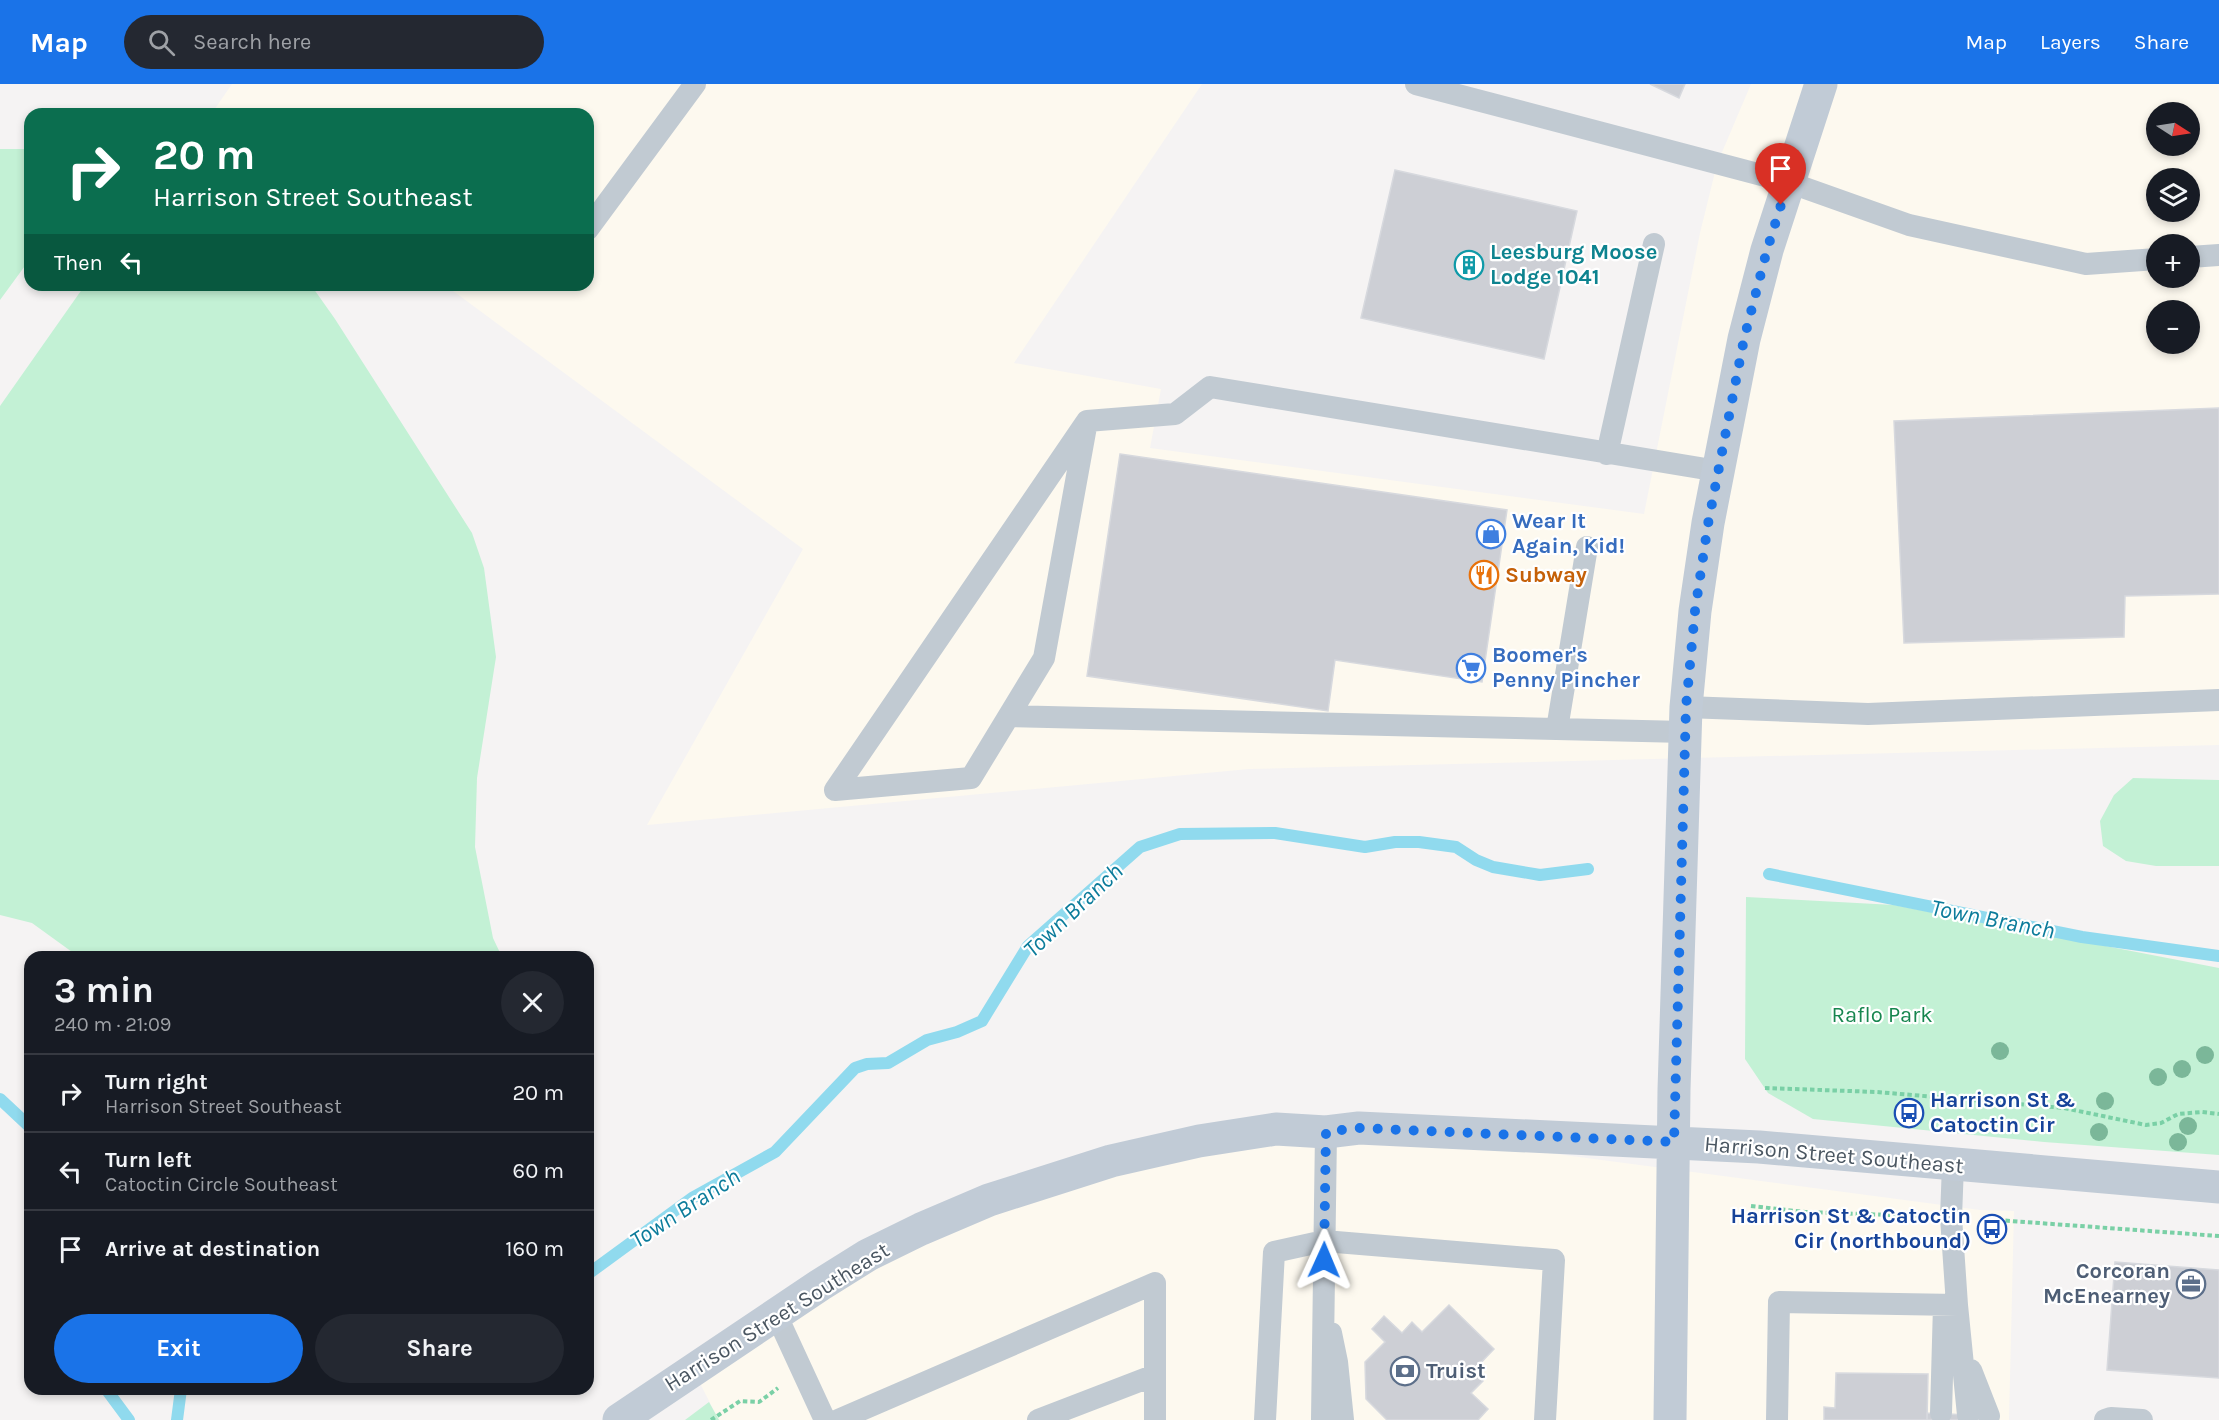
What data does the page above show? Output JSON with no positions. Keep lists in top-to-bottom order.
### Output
{
  "streets": {
    "street": ["Harrison Street Southeast"]
  },
  "water": ["Town Branch"],
  "parks": ["Raflo Park"],
  "places": {
    "building": ["Leesburg Moose Lodge 1041"],
    "shop": ["Wear It Again, Kid!"],
    "restaurant": ["Subway"],
    "supermarket": ["Boomer's Penny Pincher"],
    "bus stop": ["Harrison St & Catoctin Cir", "Harrison St & Catoctin Cir (northbound)"],
    "office": ["Corcoran McEnearney"],
    "bank": ["Truist"]
  },
  "north": "right",
  "page": {
    "header": "Map",
    "search": "Search here",
    "nav": ["Map", "Layers", "Share"],
    "map_buttons": ["+", "−"],
    "turn": ["20 m", "Harrison Street Southeast"],
    "then": "Then",
    "heading": ["3 min", "240 m · 21:09"],
    "list": [
      {
        "name": "Turn right",
        "note": "Harrison Street Southeast",
        "value": "20 m"
      },
      {
        "name": "Turn left",
        "note": "Catoctin Circle Southeast",
        "value": "60 m"
      },
      {
        "name": "Arrive at destination",
        "value": "160 m"
      }
    ],
    "buttons": ["Exit", "Share"]
  }
}
